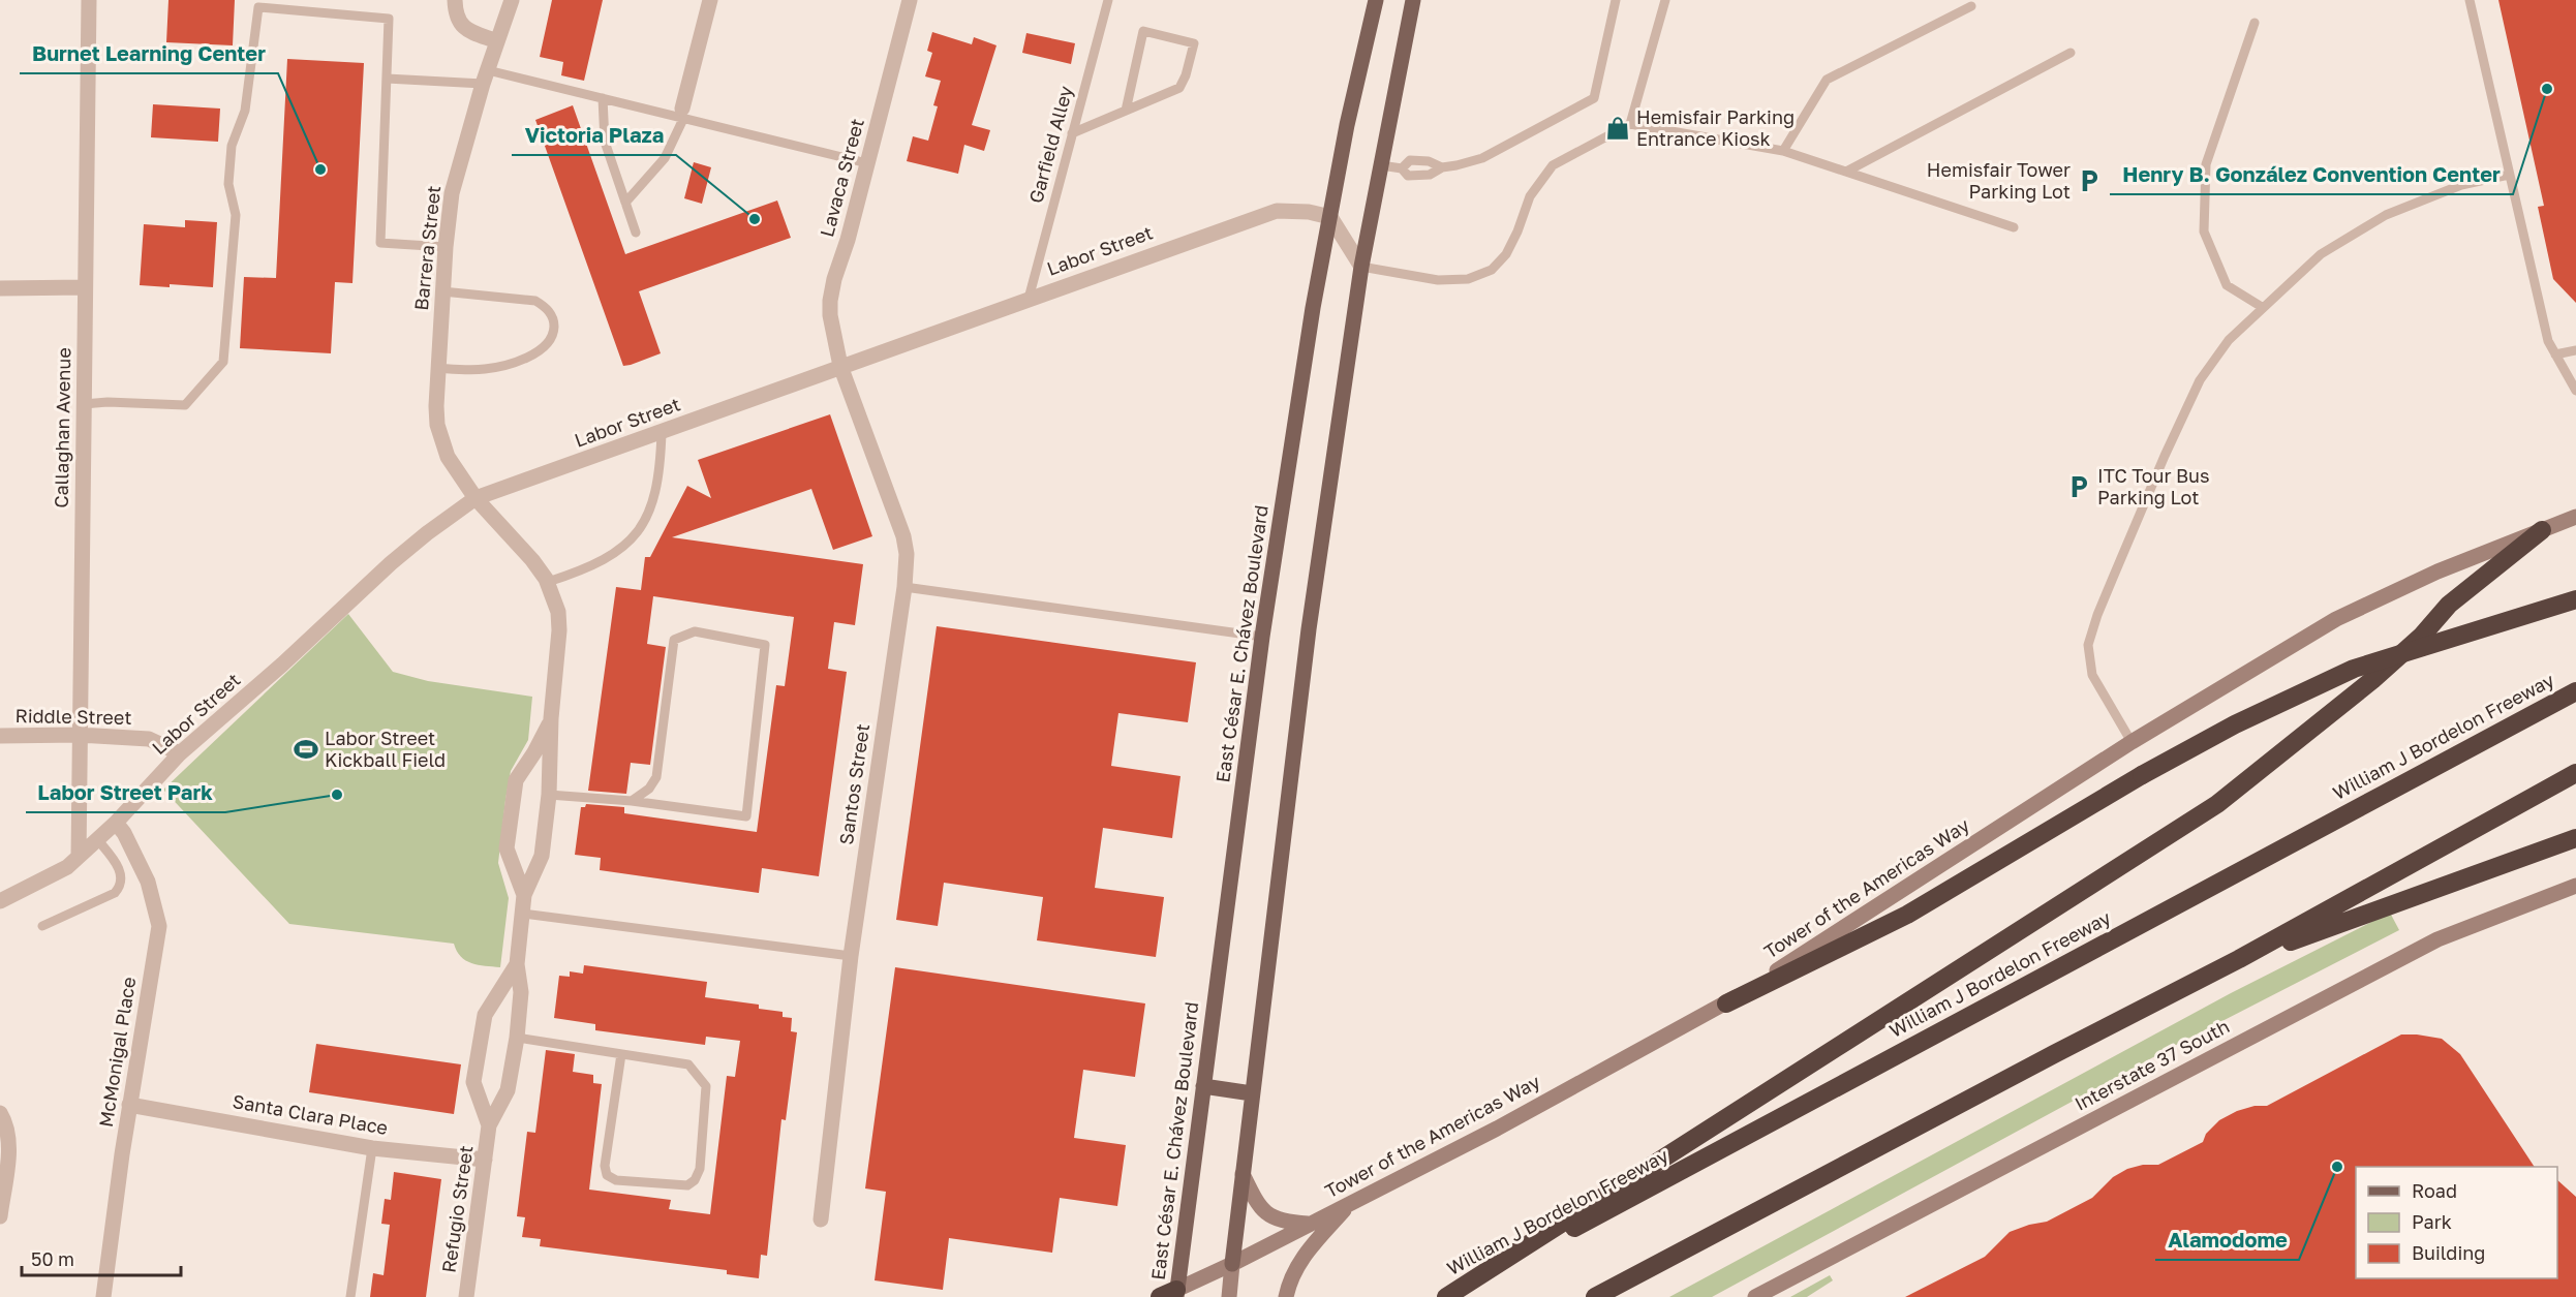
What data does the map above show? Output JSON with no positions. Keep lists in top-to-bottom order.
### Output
{
  "streets": {
    "highway": ["William J Bordelon Freeway"],
    "main road": ["East César E. Chávez Boulevard", "Tower of the Americas Way", "Interstate 37 South"],
    "street": [
      "Lavaca Street",
      "Barrera Street",
      "Labor Street",
      "Callaghan Avenue",
      "Riddle Street",
      "Santos Street",
      "McMonigal Place",
      "Santa Clara Place",
      "Refugio Street"
    ],
    "lane": ["Garfield Alley"]
  },
  "crossings": [
    ["Garfield Alley", "Labor Street"],
    ["Lavaca Street", "Labor Street"],
    ["Lavaca Street", "Santos Street"],
    ["Barrera Street", "Labor Street"],
    ["Barrera Street", "Refugio Street"],
    ["Labor Street", "Callaghan Avenue"],
    ["Labor Street", "East César E. Chávez Boulevard"],
    ["Labor Street", "Riddle Street"],
    ["Labor Street", "Santos Street"],
    ["Labor Street", "McMonigal Place"],
    ["Labor Street", "Refugio Street"],
    ["Callaghan Avenue", "Riddle Street"],
    ["East César E. Chávez Boulevard", "Tower of the Americas Way"],
    ["McMonigal Place", "Santa Clara Place"],
    ["Santa Clara Place", "Refugio Street"]
  ],
  "places": {
    "other": [
      "Henry B. González Convention Center",
      "Burnet Learning Center",
      "Victoria Plaza",
      "Labor Street Park",
      "Alamodome"
    ],
    "shop": ["Hemisfair Parking Entrance Kiosk"],
    "parking": ["Hemisfair Tower Parking Lot", "ITC Tour Bus Parking Lot"],
    "sports": ["Labor Street Kickball Field"]
  },
  "legend": ["Road", "Park", "Building"],
  "scale_bar": "50 m"
}
